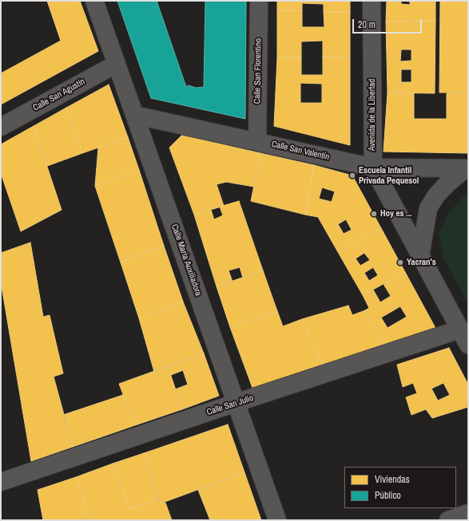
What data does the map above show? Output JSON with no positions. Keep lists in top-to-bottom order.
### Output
{
  "streets": {
    "street": [
      "Calle San Florentino",
      "Calle San Agustín",
      "Avenida de la Libertad",
      "Calle San Valentín",
      "Calle María Auxiliadora",
      "Calle San Julio"
    ]
  },
  "crossings": [
    ["Calle San Florentino", "Calle San Valentín"],
    ["Calle San Agustín", "Calle María Auxiliadora"],
    ["Avenida de la Libertad", "Calle San Valentín"],
    ["Avenida de la Libertad", "Calle San Julio"],
    ["Calle San Valentín", "Calle María Auxiliadora"],
    ["Calle María Auxiliadora", "Calle San Julio"]
  ],
  "places": ["Escuela Infantil Privada Pequesol", "Hoy es ...", "Yacran's"],
  "legend": ["Viviendas", "Público"],
  "scale_bar": "20 m"
}
